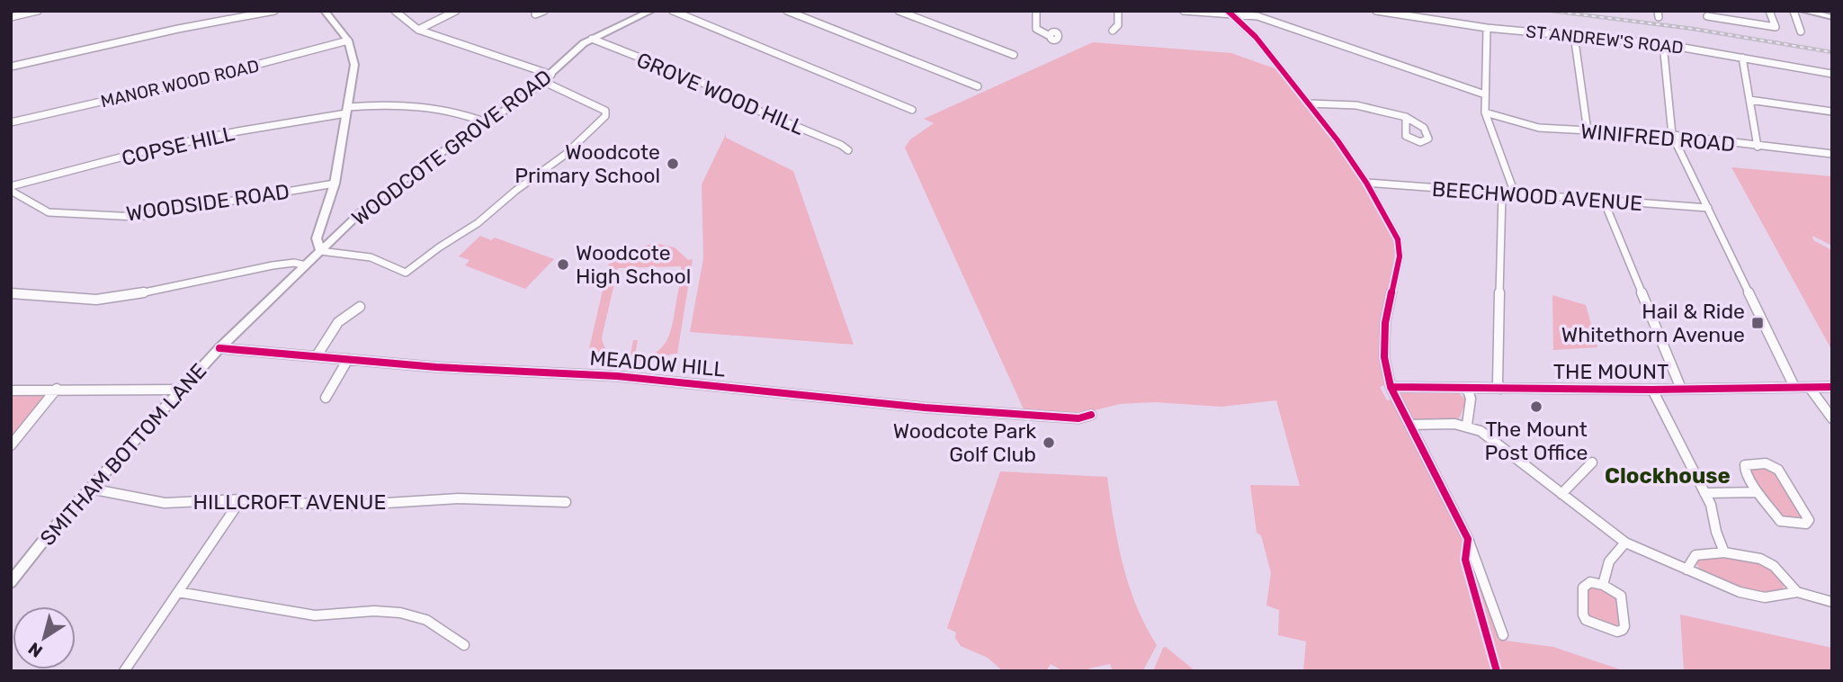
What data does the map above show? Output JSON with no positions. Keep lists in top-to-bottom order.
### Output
{
  "streets": {
    "main road": ["WOODCOTE GROVE ROAD", "SMITHAM BOTTOM LANE"],
    "street": [
      "ST ANDREW'S ROAD",
      "MANOR WOOD ROAD",
      "GROVE WOOD HILL",
      "WINIFRED ROAD",
      "COPSE HILL",
      "BEECHWOOD AVENUE",
      "WOODSIDE ROAD",
      "MEADOW HILL",
      "THE MOUNT",
      "HILLCROFT AVENUE"
    ]
  },
  "crossings": [
    ["GROVE WOOD HILL", "WOODCOTE GROVE ROAD"],
    ["COPSE HILL", "WOODSIDE ROAD"],
    ["WOODCOTE GROVE ROAD", "SMITHAM BOTTOM LANE"],
    ["MEADOW HILL", "SMITHAM BOTTOM LANE"],
    ["SMITHAM BOTTOM LANE", "HILLCROFT AVENUE"]
  ],
  "districts": ["Clockhouse"],
  "places": {
    "other": [
      "Woodcote Primary School",
      "Woodcote High School",
      "The Mount Post Office",
      "Woodcote Park Golf Club"
    ],
    "transit": ["Hail & Ride Whitethorn Avenue"]
  },
  "north": "bottom left"
}
